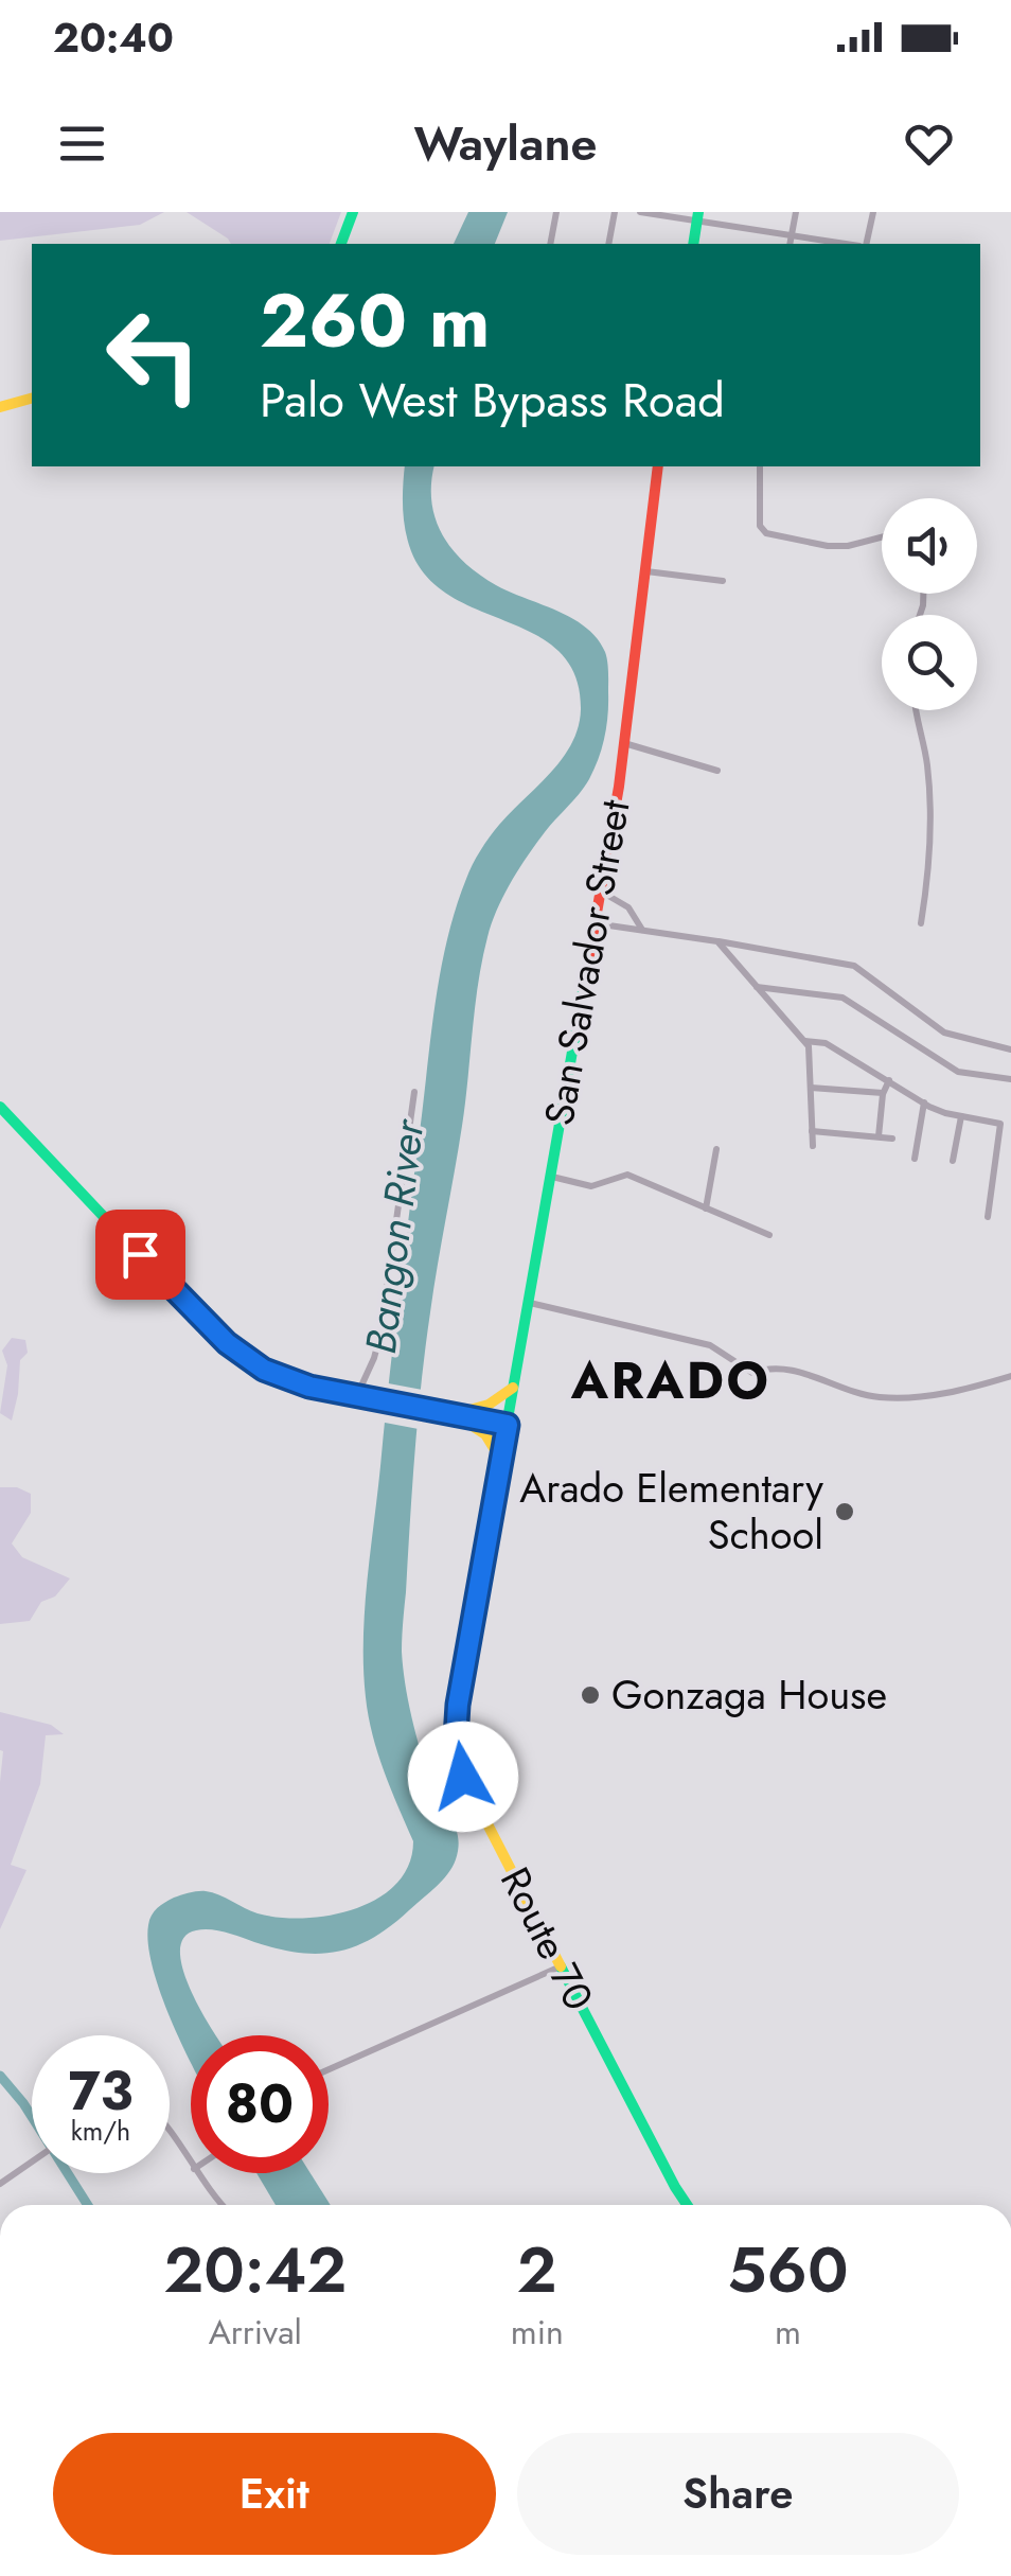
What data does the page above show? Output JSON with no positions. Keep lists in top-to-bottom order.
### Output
{
  "streets": {
    "main road": ["San Salvador Street", "Route 70"]
  },
  "crossings": [
    ["San Salvador Street", "Route 70"]
  ],
  "districts": ["ARADO"],
  "water": ["Bangon River"],
  "places": ["Arado Elementary School", "Gonzaga House"],
  "page": {
    "status": "20:40",
    "header": "Waylane",
    "turn": ["260 m", "Palo West Bypass Road"],
    "speed": "73 km/h",
    "limit": "80",
    "eta": [
      "20:42",
      "Arrival",
      "2",
      "min",
      "560",
      "m"
    ],
    "buttons": ["Exit", "Share"]
  }
}
